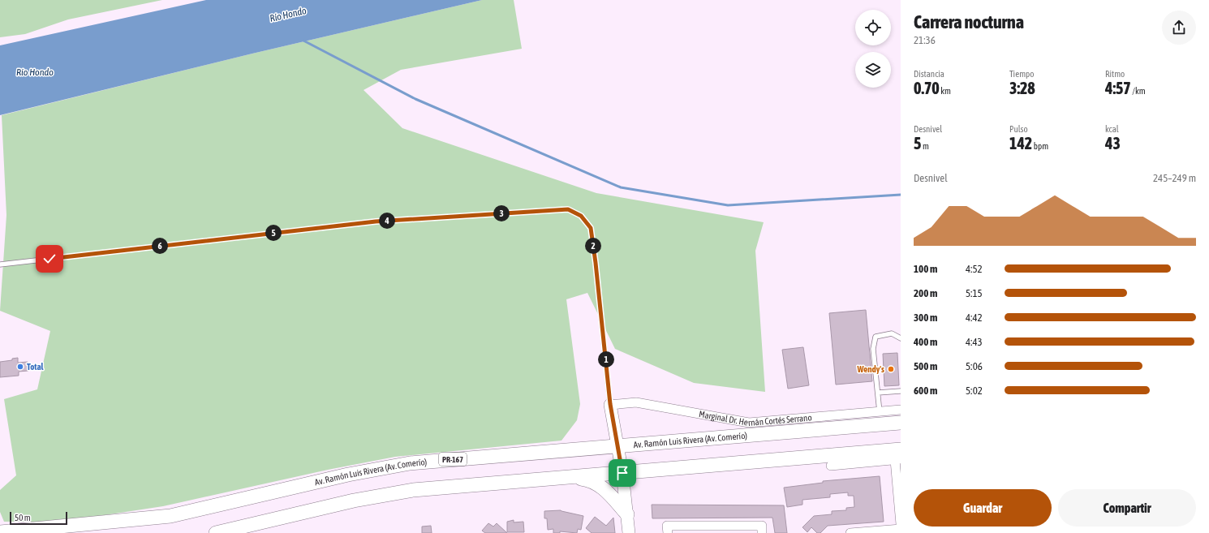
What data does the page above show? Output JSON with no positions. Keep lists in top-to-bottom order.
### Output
{
  "streets": {
    "main road": ["Av. Ramón Luis Rivera (Av. Comerío)", "PR-167"],
    "street": ["Marginal Dr. Hernán Cortés Serrano"]
  },
  "water": ["Río Hondo"],
  "places": ["Total", "Wendy's"],
  "scale_bar": "50 m",
  "page": {
    "heading": ["Carrera nocturna", "21:36"],
    "stats": [
      ["Distancia", "0.70 km"],
      ["Tiempo", "3:28"],
      ["Ritmo", "4:57 /km"],
      ["Desnivel", "5 m"],
      ["Pulso", "142 bpm"],
      ["kcal", "43"]
    ],
    "chart": ["Desnivel", "245–249 m"],
    "pins": [
      "3",
      "4",
      "5",
      "2",
      "6",
      "1"
    ],
    "list": [
      {
        "name": "100 m",
        "note": "4:52"
      },
      {
        "name": "200 m",
        "note": "5:15"
      },
      {
        "name": "300 m",
        "note": "4:42"
      },
      {
        "name": "400 m",
        "note": "4:43"
      },
      {
        "name": "500 m",
        "note": "5:06"
      },
      {
        "name": "600 m",
        "note": "5:02"
      }
    ],
    "buttons": ["Guardar", "Compartir"],
    "scale": "50 m"
  }
}
